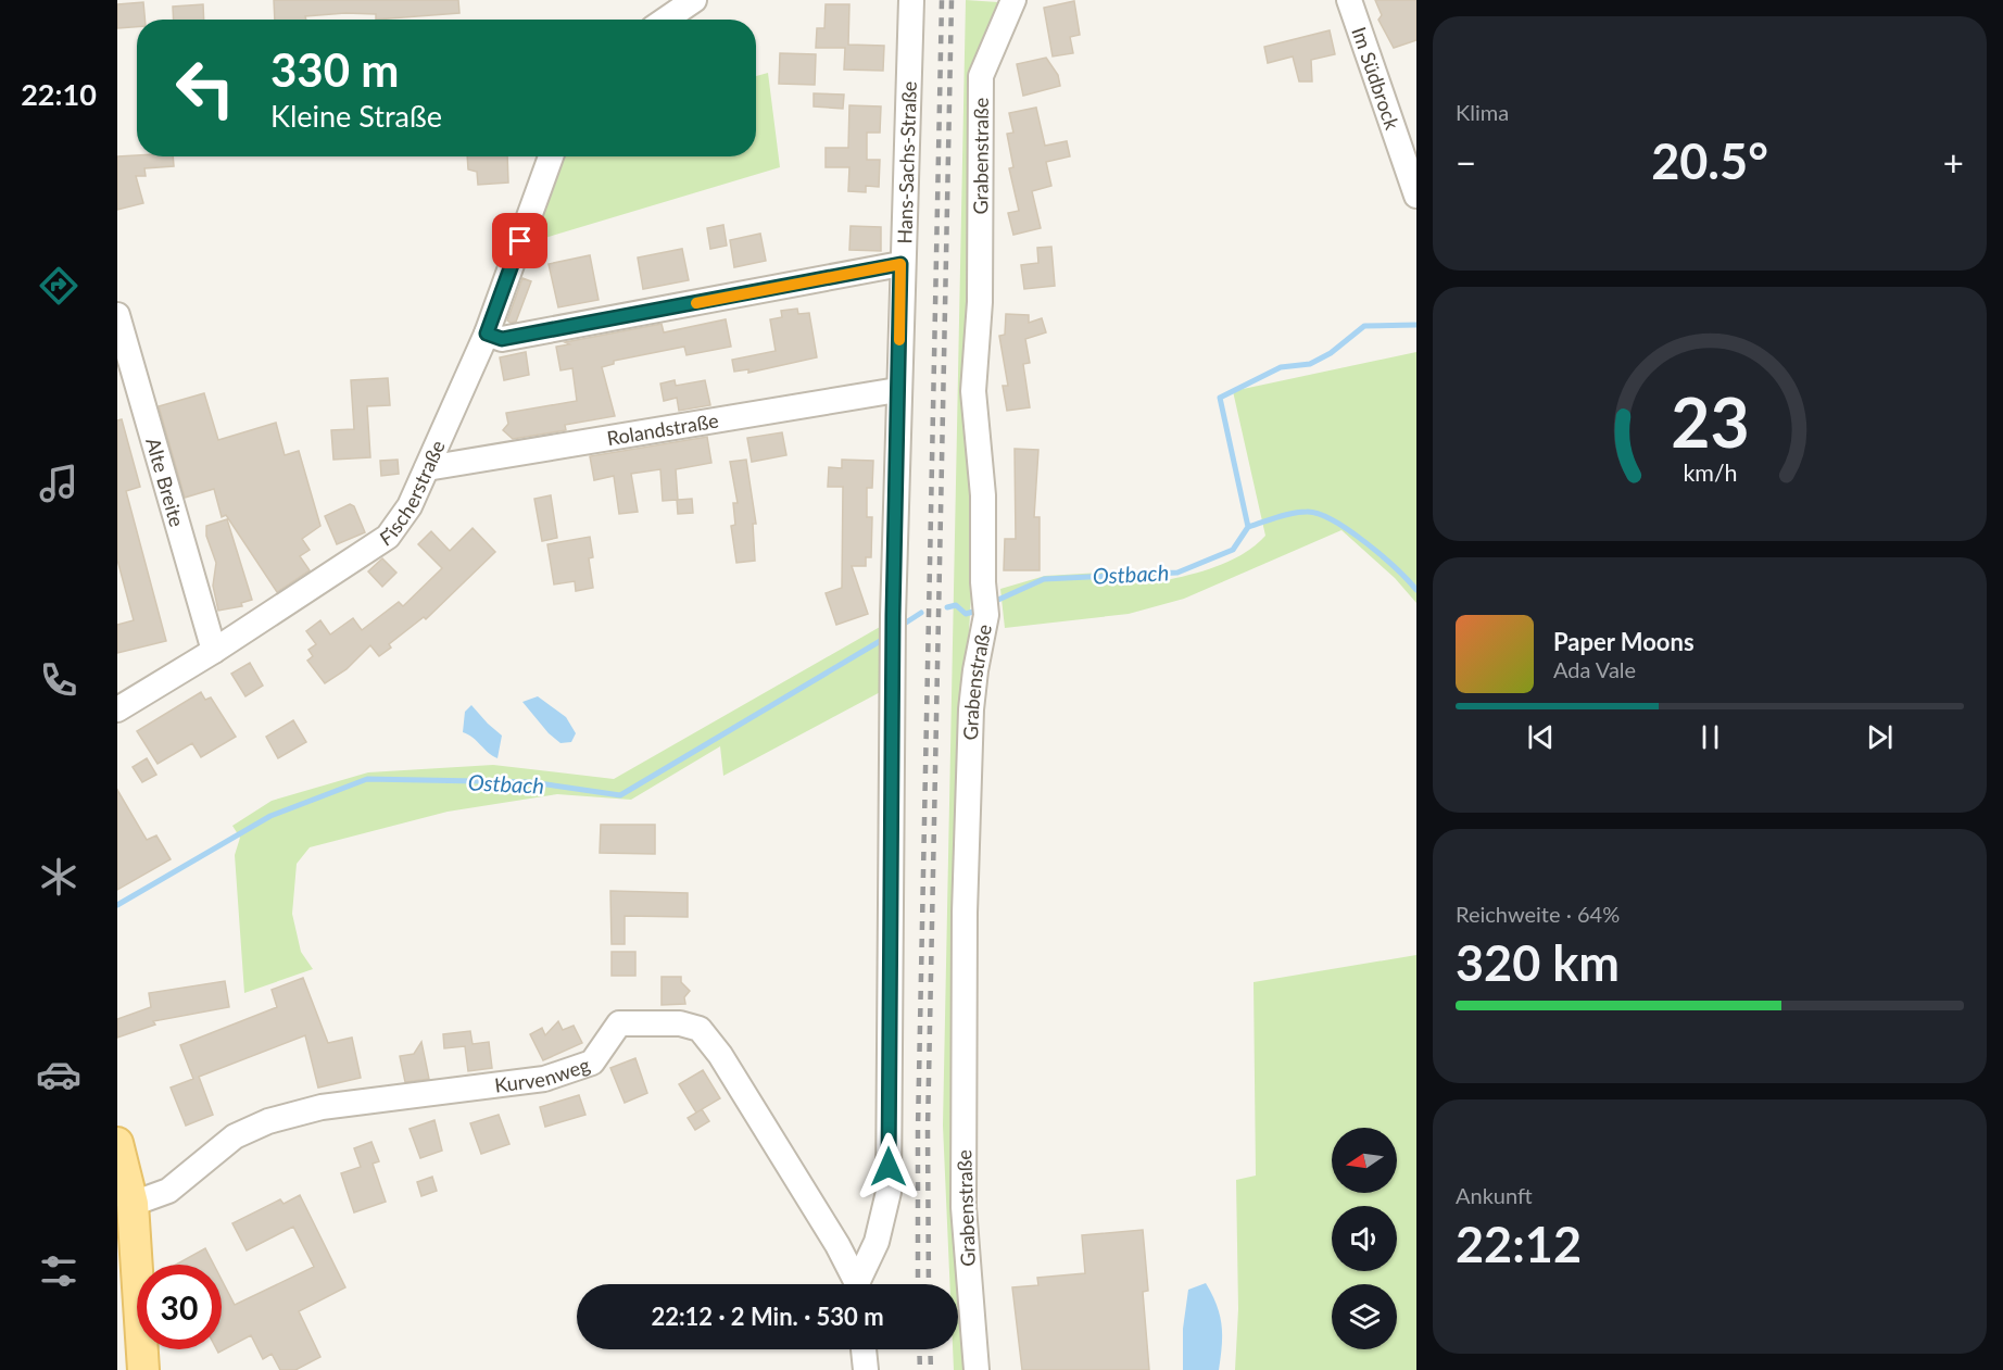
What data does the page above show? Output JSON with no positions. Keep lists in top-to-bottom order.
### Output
{
  "streets": {
    "street": [
      "Im Südbrock",
      "Grabenstraße",
      "Hans-Sachs-Straße",
      "Rolandstraße",
      "Alte Breite",
      "Fischerstraße",
      "Kurvenweg"
    ]
  },
  "crossings": [
    ["Hans-Sachs-Straße", "Rolandstraße"],
    ["Rolandstraße", "Fischerstraße"],
    ["Alte Breite", "Fischerstraße"]
  ],
  "water": ["Ostbach"],
  "north": "left",
  "page": {
    "tabs": "22:10",
    "tile": [
      "Klima",
      ["Reichweite · 64%", "320 km"],
      ["Ankunft", "22:12"]
    ],
    "turn": ["330 m", "Kleine Straße"],
    "heat": ["−", "20.5°", "+"],
    "song": ["Paper Moons", "Ada Vale"],
    "limit": "30",
    "trip": "22:12 · 2 Min. · 530 m",
    "gauge": ["23", "km/h"]
  }
}
